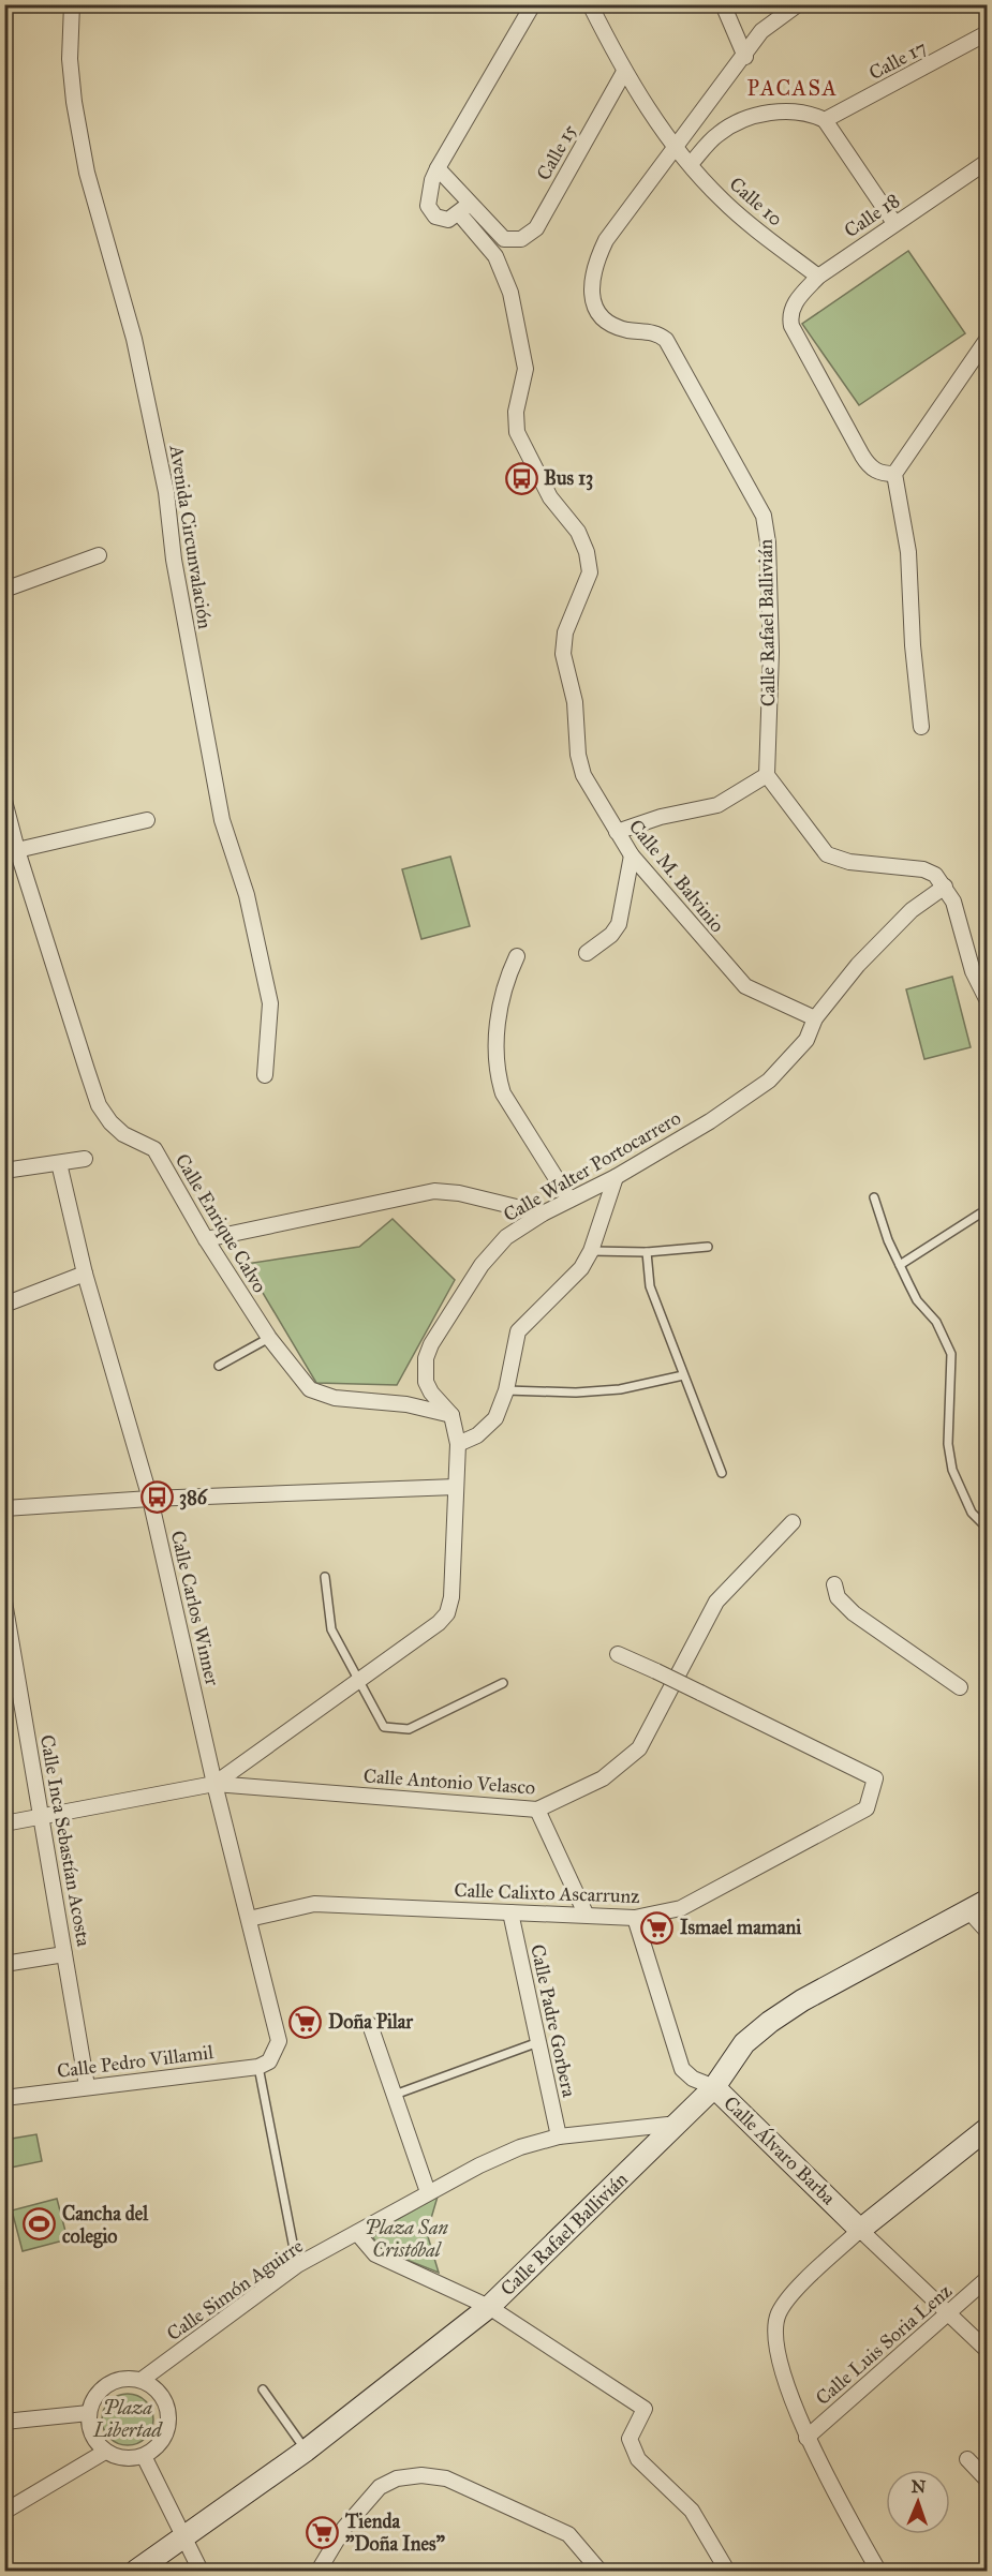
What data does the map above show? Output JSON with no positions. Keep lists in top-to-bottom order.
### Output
{
  "streets": {
    "street": [
      "Calle 17",
      "Calle 15",
      "Calle 10",
      "Calle 18",
      "Avenida Circunvalación",
      "Calle Rafael Ballivián",
      "Calle M. Balvinio",
      "Calle Walter Portocarrero",
      "Calle Enrique Calvo",
      "Calle Carlos Winner",
      "Calle Antonio Velasco",
      "Calle Inca Sebastían Acosta",
      "Calle Calixto Ascarrunz",
      "Calle Padre Gorbera",
      "Calle Pedro Villamil",
      "Calle Álvaro Barba",
      "Calle Simón Aguirre",
      "Calle Luis Soria Lenz"
    ]
  },
  "crossings": [
    ["Calle 15", "Calle 10"],
    ["Calle 15", "Calle M. Balvinio"],
    ["Calle 10", "Calle 18"],
    ["Calle 10", "Calle Rafael Ballivián"],
    ["Calle Rafael Ballivián", "Calle Álvaro Barba"],
    ["Calle Rafael Ballivián", "Calle Simón Aguirre"],
    ["Calle M. Balvinio", "Calle Walter Portocarrero"],
    ["Calle Walter Portocarrero", "Calle Enrique Calvo"],
    ["Calle Walter Portocarrero", "Calle Carlos Winner"],
    ["Calle Walter Portocarrero", "Calle Antonio Velasco"],
    ["Calle Carlos Winner", "Calle Antonio Velasco"],
    ["Calle Carlos Winner", "Calle Calixto Ascarrunz"],
    ["Calle Carlos Winner", "Calle Pedro Villamil"],
    ["Calle Antonio Velasco", "Calle Inca Sebastían Acosta"],
    ["Calle Inca Sebastían Acosta", "Calle Pedro Villamil"],
    ["Calle Calixto Ascarrunz", "Calle Padre Gorbera"],
    ["Calle Calixto Ascarrunz", "Calle Álvaro Barba"],
    ["Calle Padre Gorbera", "Calle Simón Aguirre"],
    ["Calle Álvaro Barba", "Calle Luis Soria Lenz"]
  ],
  "districts": ["PACASA"],
  "parks": ["Plaza San Cristóbal", "Plaza Libertad"],
  "places": {
    "bus stop": ["Bus 13", "386"],
    "supermarket": ["Ismael mamani", "Doña Pilar", "Tienda \"Doña Ines\""],
    "sports": ["Cancha del colegio"]
  },
  "north": "top"
}
